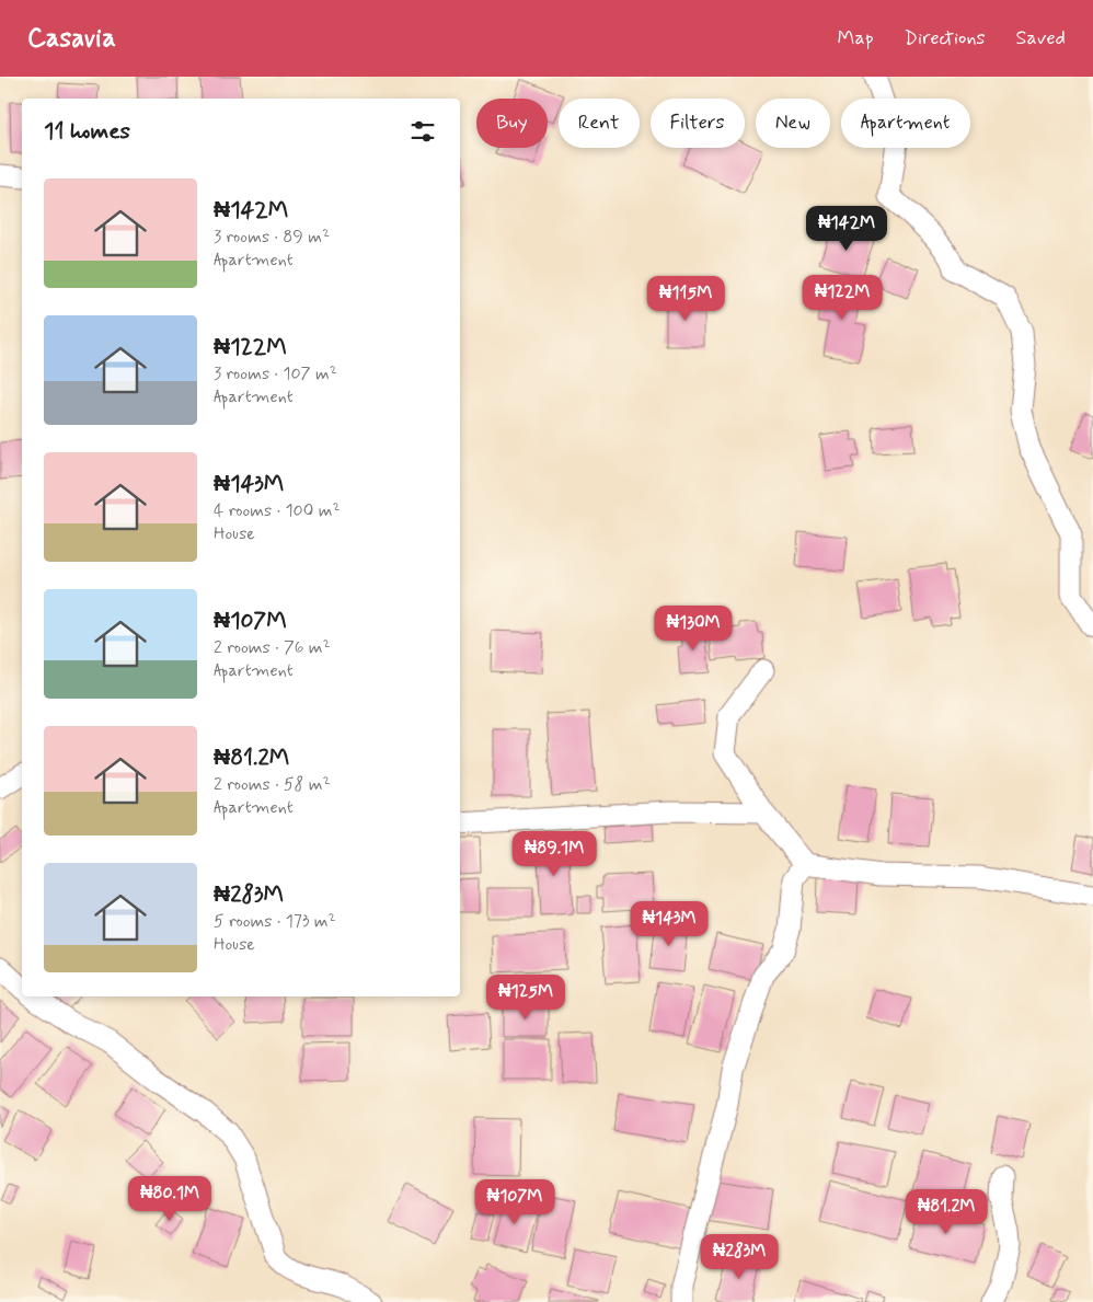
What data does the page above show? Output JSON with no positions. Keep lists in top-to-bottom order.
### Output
{
  "page": {
    "header": "Casavia",
    "nav": ["Map", "Directions", "Saved"],
    "chip": [
      "Buy",
      "Rent",
      "Filters",
      "New",
      "Apartment"
    ],
    "heading": "11 homes",
    "list": [
      {
        "name": "₦142M",
        "note": "3 rooms · 89 m² · Apartment"
      },
      {
        "name": "₦122M",
        "note": "3 rooms · 107 m² · Apartment"
      },
      {
        "name": "₦143M",
        "note": "4 rooms · 100 m² · House"
      },
      {
        "name": "₦107M",
        "note": "2 rooms · 76 m² · Apartment"
      },
      {
        "name": "₦81.2M",
        "note": "2 rooms · 58 m² · Apartment"
      },
      {
        "name": "₦283M",
        "note": "5 rooms · 173 m² · House"
      }
    ],
    "price": [
      "₦142M",
      "₦122M",
      "₦115M",
      "₦130M",
      "₦89.1M",
      "₦143M",
      "₦125M",
      "₦80.1M",
      "₦107M",
      "₦81.2M",
      "₦283M"
    ]
  }
}
